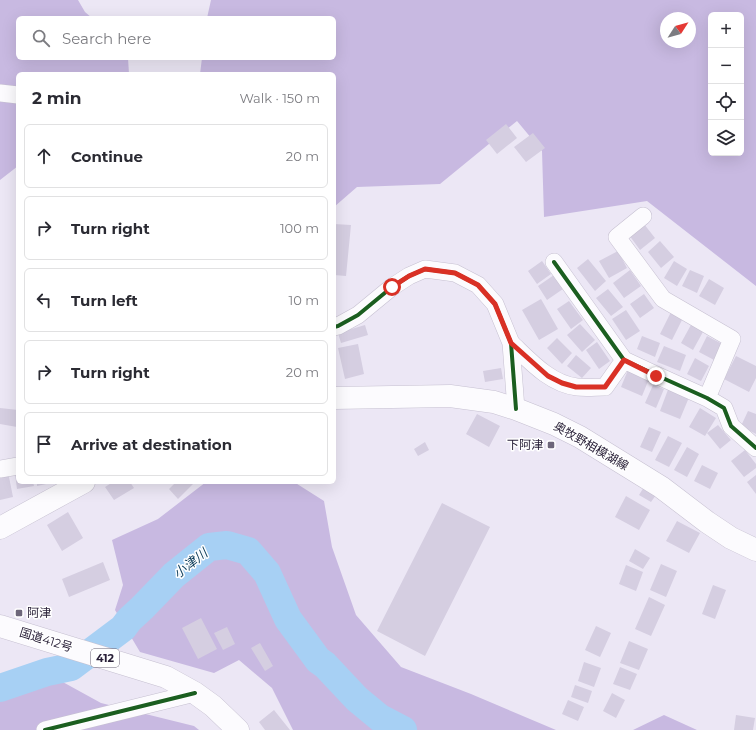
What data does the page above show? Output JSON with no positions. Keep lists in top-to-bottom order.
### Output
{
  "streets": {
    "main road": ["奥牧野相模湖線", "国道412号", "412"]
  },
  "water": ["小津川"],
  "places": {
    "transit": ["下阿津", "阿津"]
  },
  "north": "top right",
  "page": {
    "map_buttons": ["+", "−"],
    "search": "Search here",
    "heading": ["2 min", "Walk · 150 m"],
    "list": [
      ["Continue", "20 m"],
      ["Turn right", "100 m"],
      ["Turn left", "10 m"],
      ["Turn right", "20 m"],
      "Arrive at destination"
    ]
  }
}
